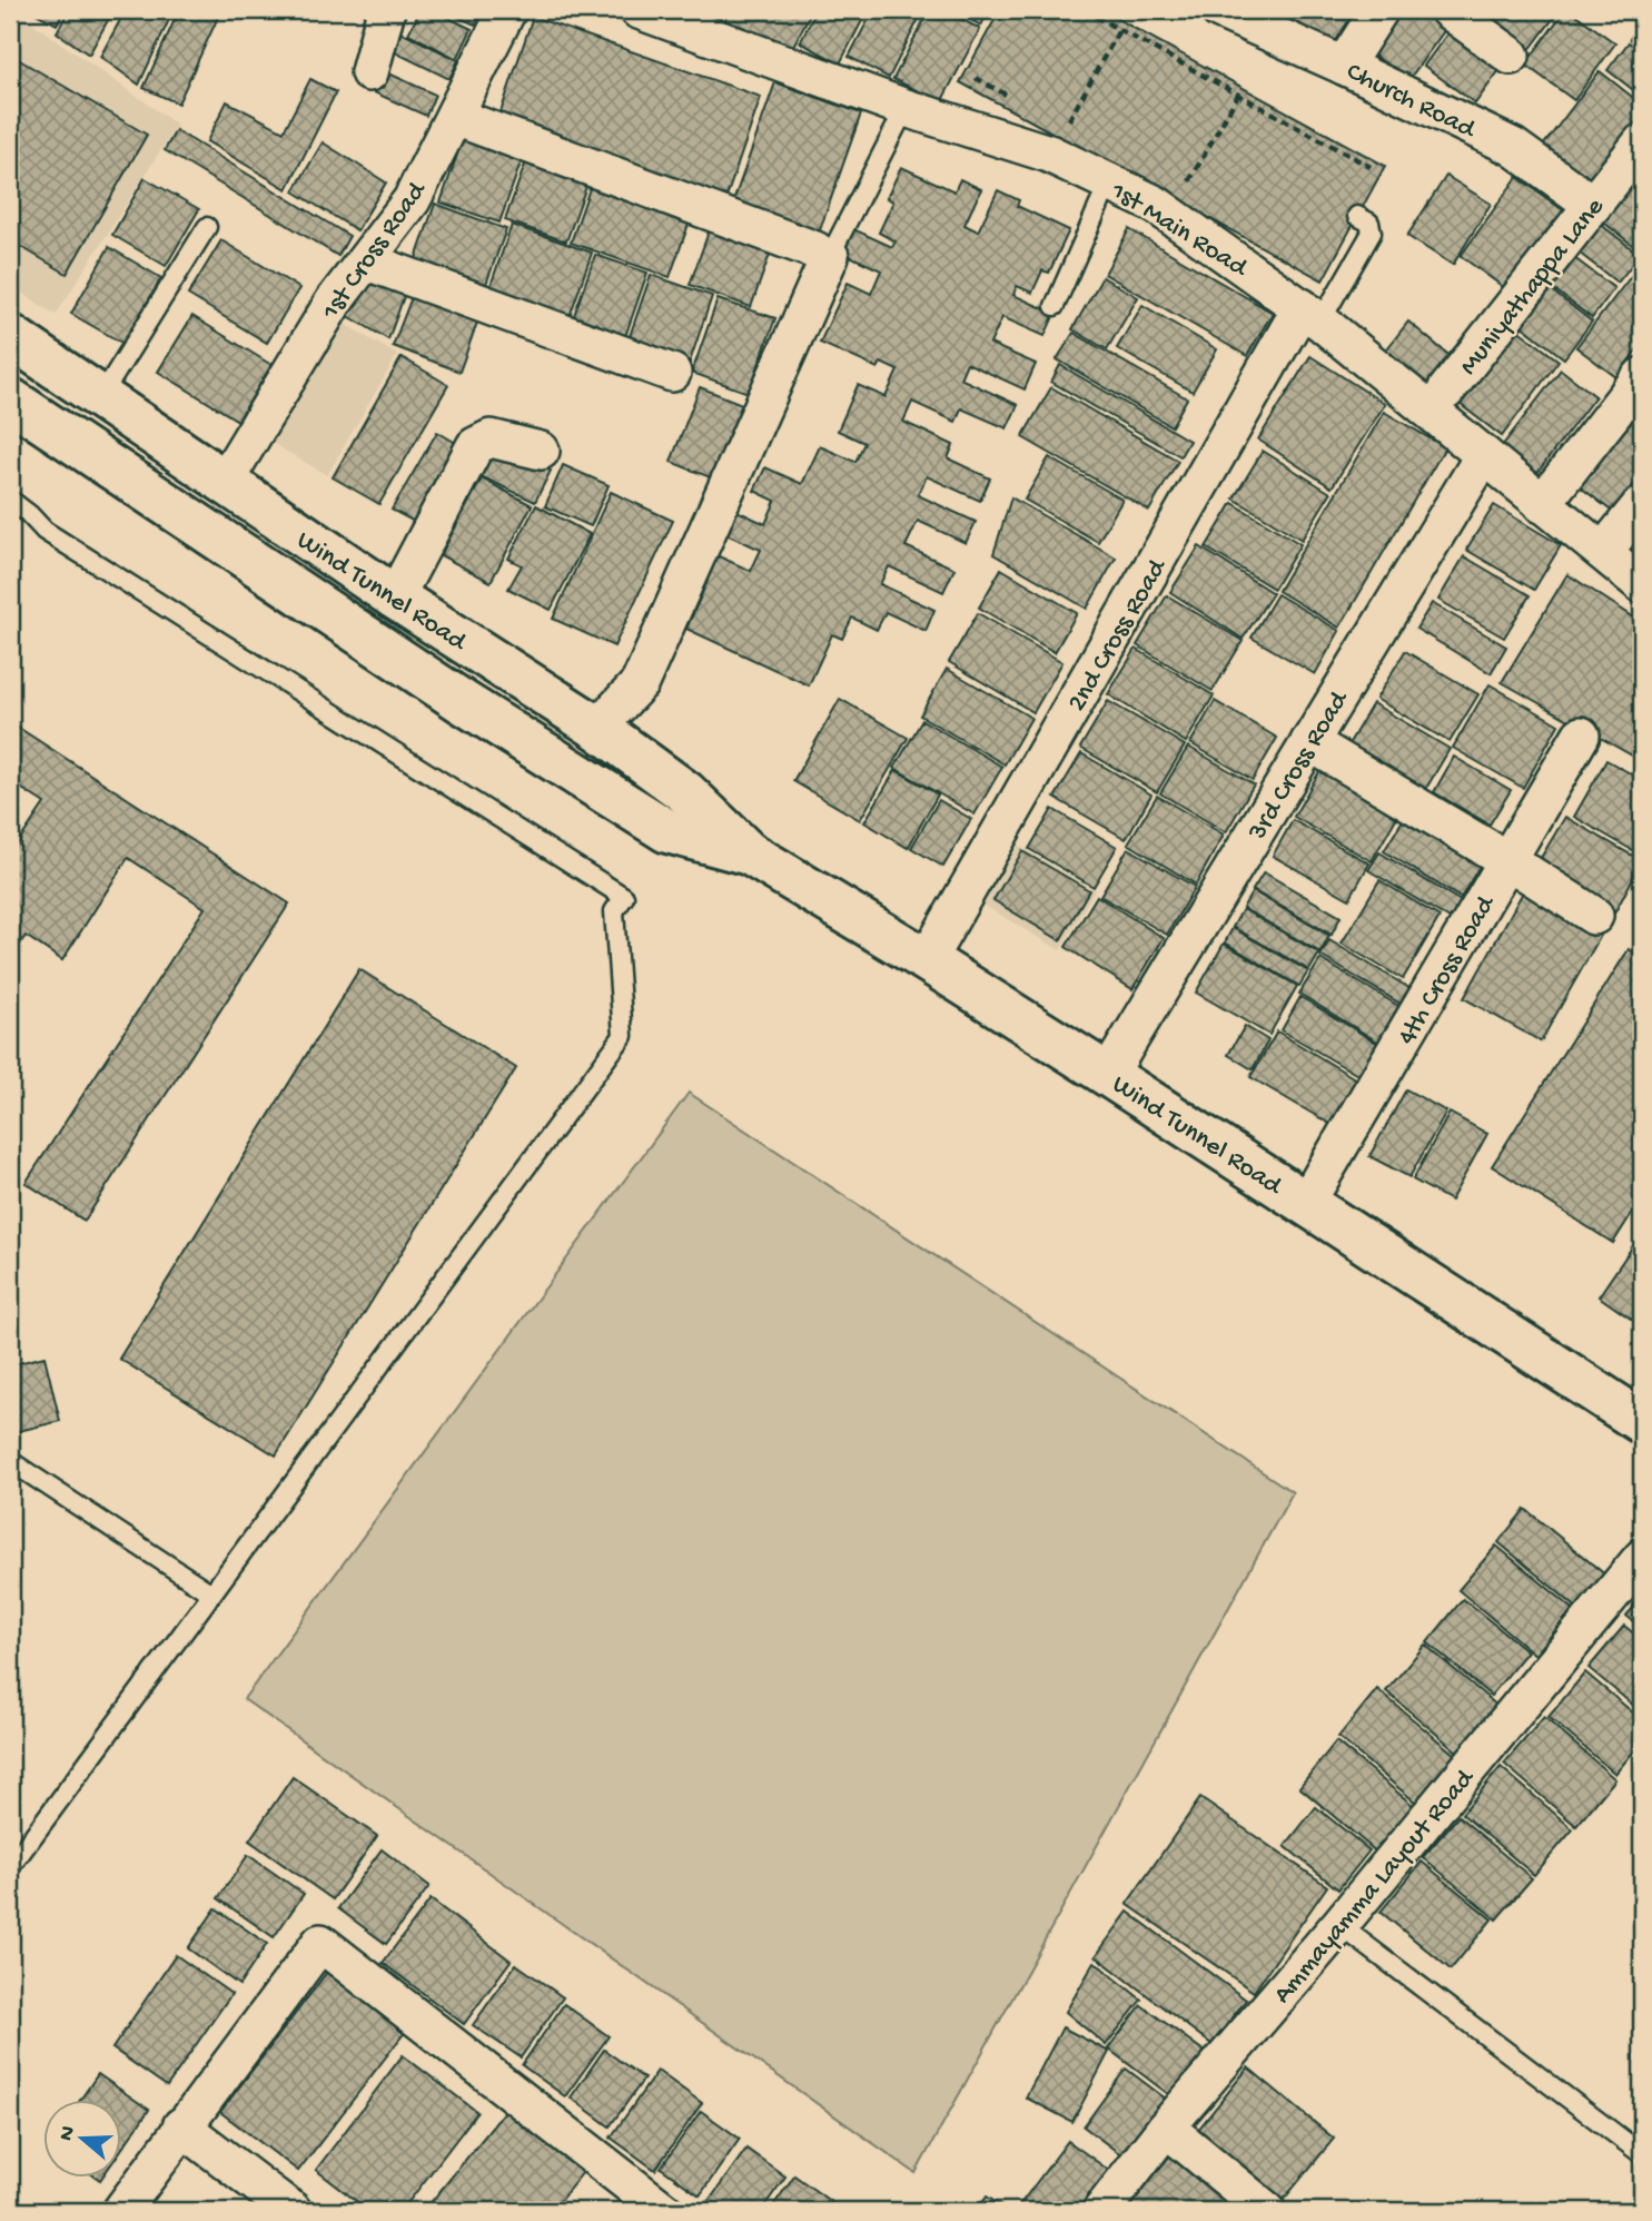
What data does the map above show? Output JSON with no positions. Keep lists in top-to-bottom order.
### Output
{
  "streets": {
    "street": [
      "Church Road",
      "1st Main Road",
      "1st Cross Road",
      "Muniyathappa Lane",
      "Wind Tunnel Road",
      "2nd Cross Road",
      "3rd Cross Road",
      "4th Cross Road",
      "Ammayamma Layout Road"
    ]
  },
  "crossings": [
    ["Church Road", "Muniyathappa Lane"],
    ["1st Main Road", "2nd Cross Road"],
    ["1st Main Road", "3rd Cross Road"],
    ["1st Cross Road", "Wind Tunnel Road"],
    ["Wind Tunnel Road", "2nd Cross Road"],
    ["Wind Tunnel Road", "3rd Cross Road"],
    ["Wind Tunnel Road", "4th Cross Road"]
  ],
  "north": "left"
}
